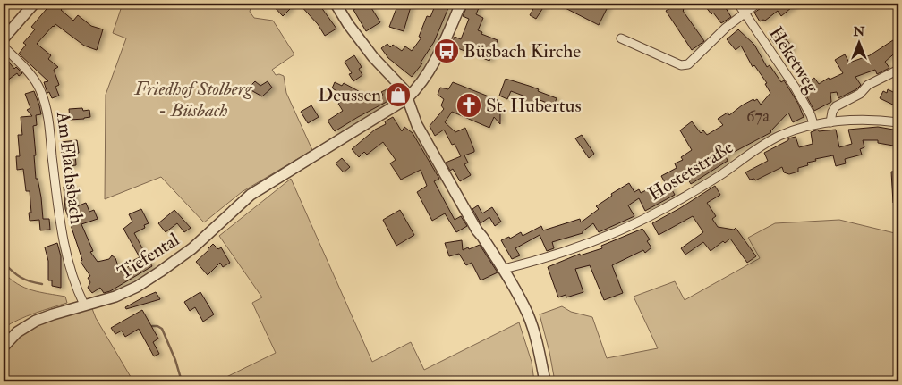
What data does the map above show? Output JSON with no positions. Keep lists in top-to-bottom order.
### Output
{
  "streets": {
    "street": [
      "Heketweg",
      "Am Flachsbach",
      "Hostetstraße",
      "Tiefental"
    ]
  },
  "crossings": [
    ["Heketweg", "Hostetstraße"],
    ["Am Flachsbach", "Tiefental"]
  ],
  "parks": ["Friedhof Stolberg - Büsbach"],
  "places": {
    "bus stop": ["Büsbach Kirche"],
    "shop": ["Deussen"],
    "church": ["St. Hubertus"]
  },
  "house_numbers": ["67a"],
  "north": "top"
}
